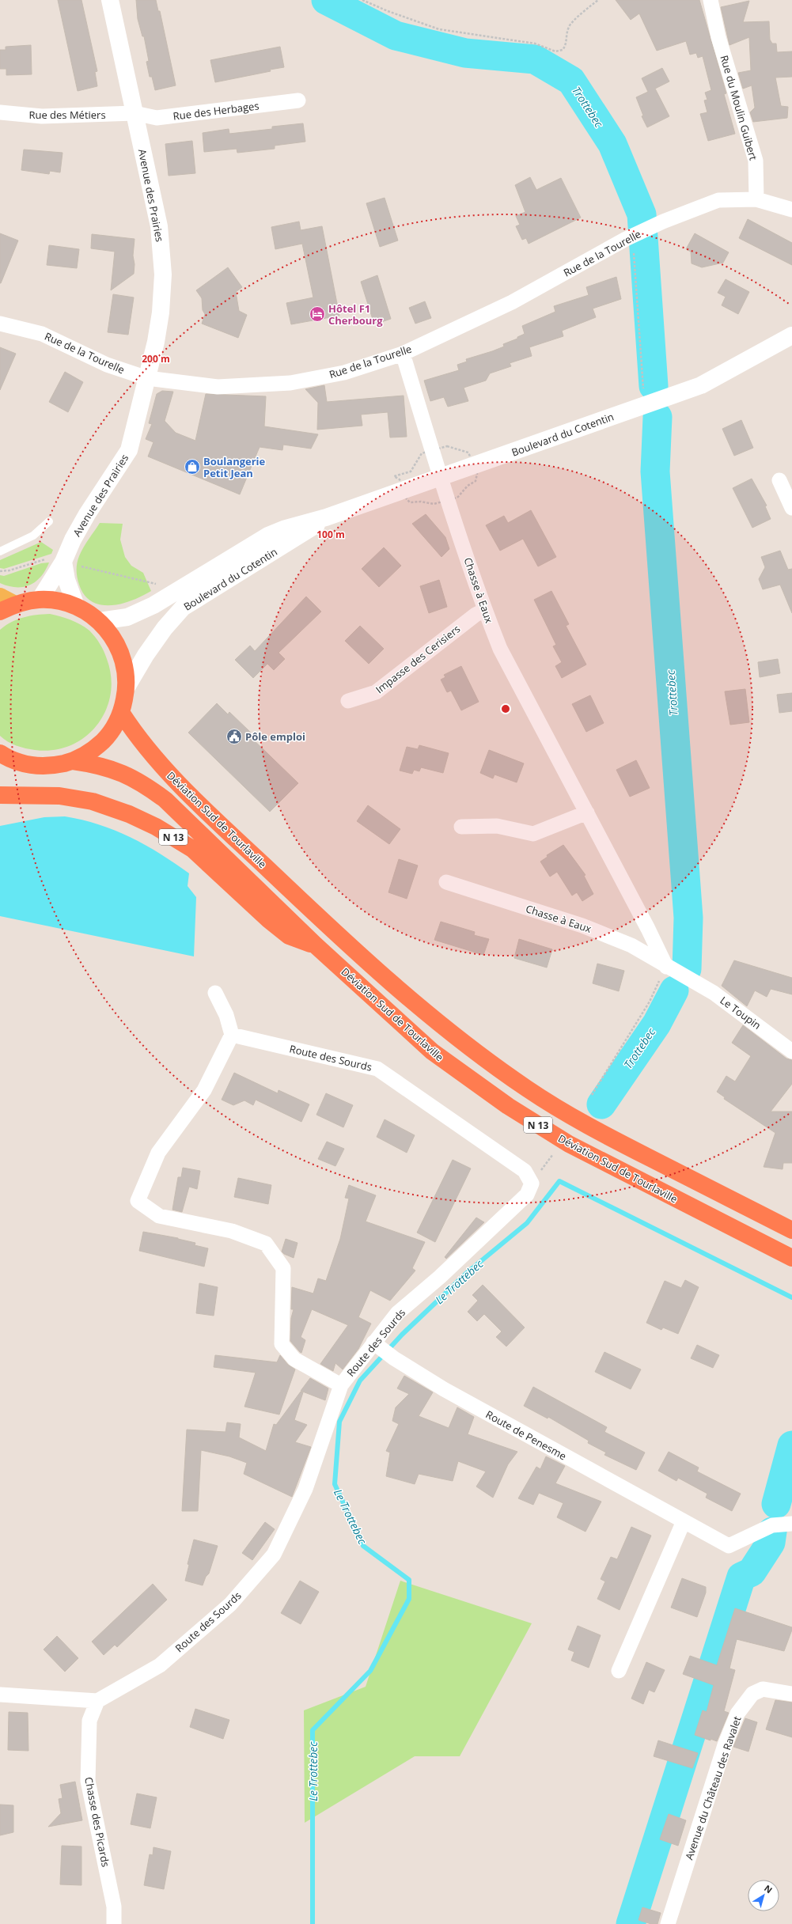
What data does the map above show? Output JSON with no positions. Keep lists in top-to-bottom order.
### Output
{
  "streets": {
    "highway": ["Déviation Sud de Tourlaville", "N 13"],
    "main road": ["Avenue des Prairies", "Boulevard du Cotentin"],
    "street": [
      "Rue du Moulin Guibert",
      "Rue des Herbages",
      "Rue des Métiers",
      "Rue de la Tourelle",
      "Chasse à Eaux",
      "Impasse des Cerisiers",
      "Le Toupin",
      "Route des Sourds",
      "Route de Penesme",
      "Avenue du Château des Ravalet",
      "Chasse des Picards"
    ]
  },
  "crossings": [
    ["Rue du Moulin Guibert", "Rue de la Tourelle"],
    ["Rue des Herbages", "Rue des Métiers"],
    ["Rue des Herbages", "Avenue des Prairies"],
    ["Rue des Métiers", "Avenue des Prairies"],
    ["Avenue des Prairies", "Rue de la Tourelle"],
    ["Rue de la Tourelle", "Chasse à Eaux"],
    ["Boulevard du Cotentin", "Chasse à Eaux"],
    ["Chasse à Eaux", "Impasse des Cerisiers"],
    ["Chasse à Eaux", "Le Toupin"],
    ["Déviation Sud de Tourlaville", "N 13"],
    ["Route des Sourds", "Route de Penesme"],
    ["Route des Sourds", "Chasse des Picards"]
  ],
  "water": ["Trottebec", "Le Trottebec"],
  "places": {
    "hotel": ["Hôtel F1 Cherbourg"],
    "shop": ["Boulangerie Petit Jean"],
    "public building": ["Pôle emploi"]
  },
  "north": "top right",
  "rings": ["200 m", "100 m"]
}
